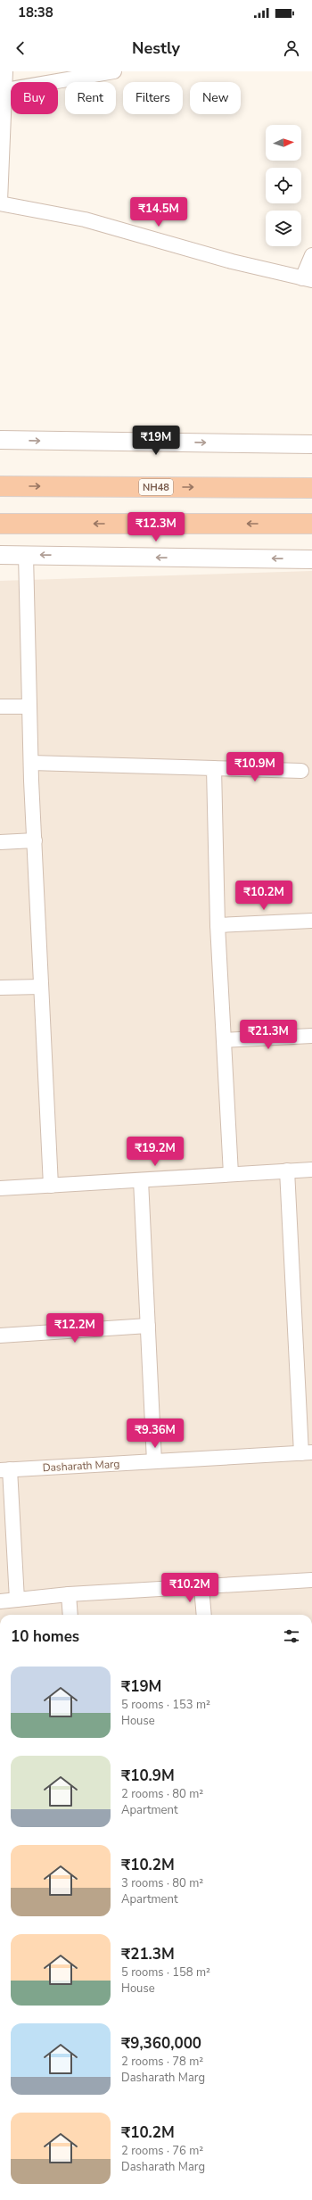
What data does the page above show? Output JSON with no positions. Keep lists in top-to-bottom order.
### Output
{
  "streets": {
    "highway": ["NH48"],
    "street": ["Dasharath Marg"]
  },
  "north": "right",
  "page": {
    "status": "18:38",
    "header": "Nestly",
    "chip": [
      "Buy",
      "Rent",
      "Filters",
      "New"
    ],
    "price": [
      "₹14.5M",
      "₹19M",
      "₹12.3M",
      "₹10.9M",
      "₹10.2M",
      "₹21.3M",
      "₹19.2M",
      "₹12.2M",
      "₹9.36M",
      "₹10.2M"
    ],
    "heading": "10 homes",
    "list": [
      {
        "name": "₹19M",
        "note": "5 rooms · 153 m² · House"
      },
      {
        "name": "₹10.9M",
        "note": "2 rooms · 80 m² · Apartment"
      },
      {
        "name": "₹10.2M",
        "note": "3 rooms · 80 m² · Apartment"
      },
      {
        "name": "₹21.3M",
        "note": "5 rooms · 158 m² · House"
      },
      {
        "name": "₹9,360,000",
        "note": "2 rooms · 78 m² · Dasharath Marg"
      },
      {
        "name": "₹10.2M",
        "note": "2 rooms · 76 m² · Dasharath Marg"
      }
    ]
  }
}
